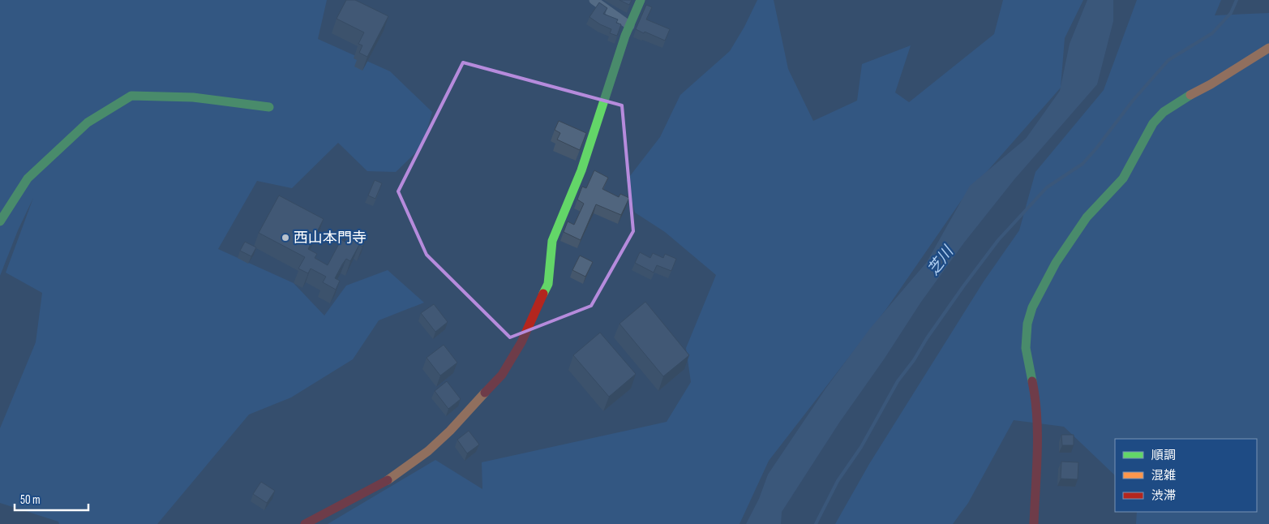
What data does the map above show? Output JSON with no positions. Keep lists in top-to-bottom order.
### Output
{
  "water": ["芝川"],
  "places": ["西山本門寺"],
  "legend": ["順調", "混雑", "渋滞"],
  "scale_bar": "50 m"
}
